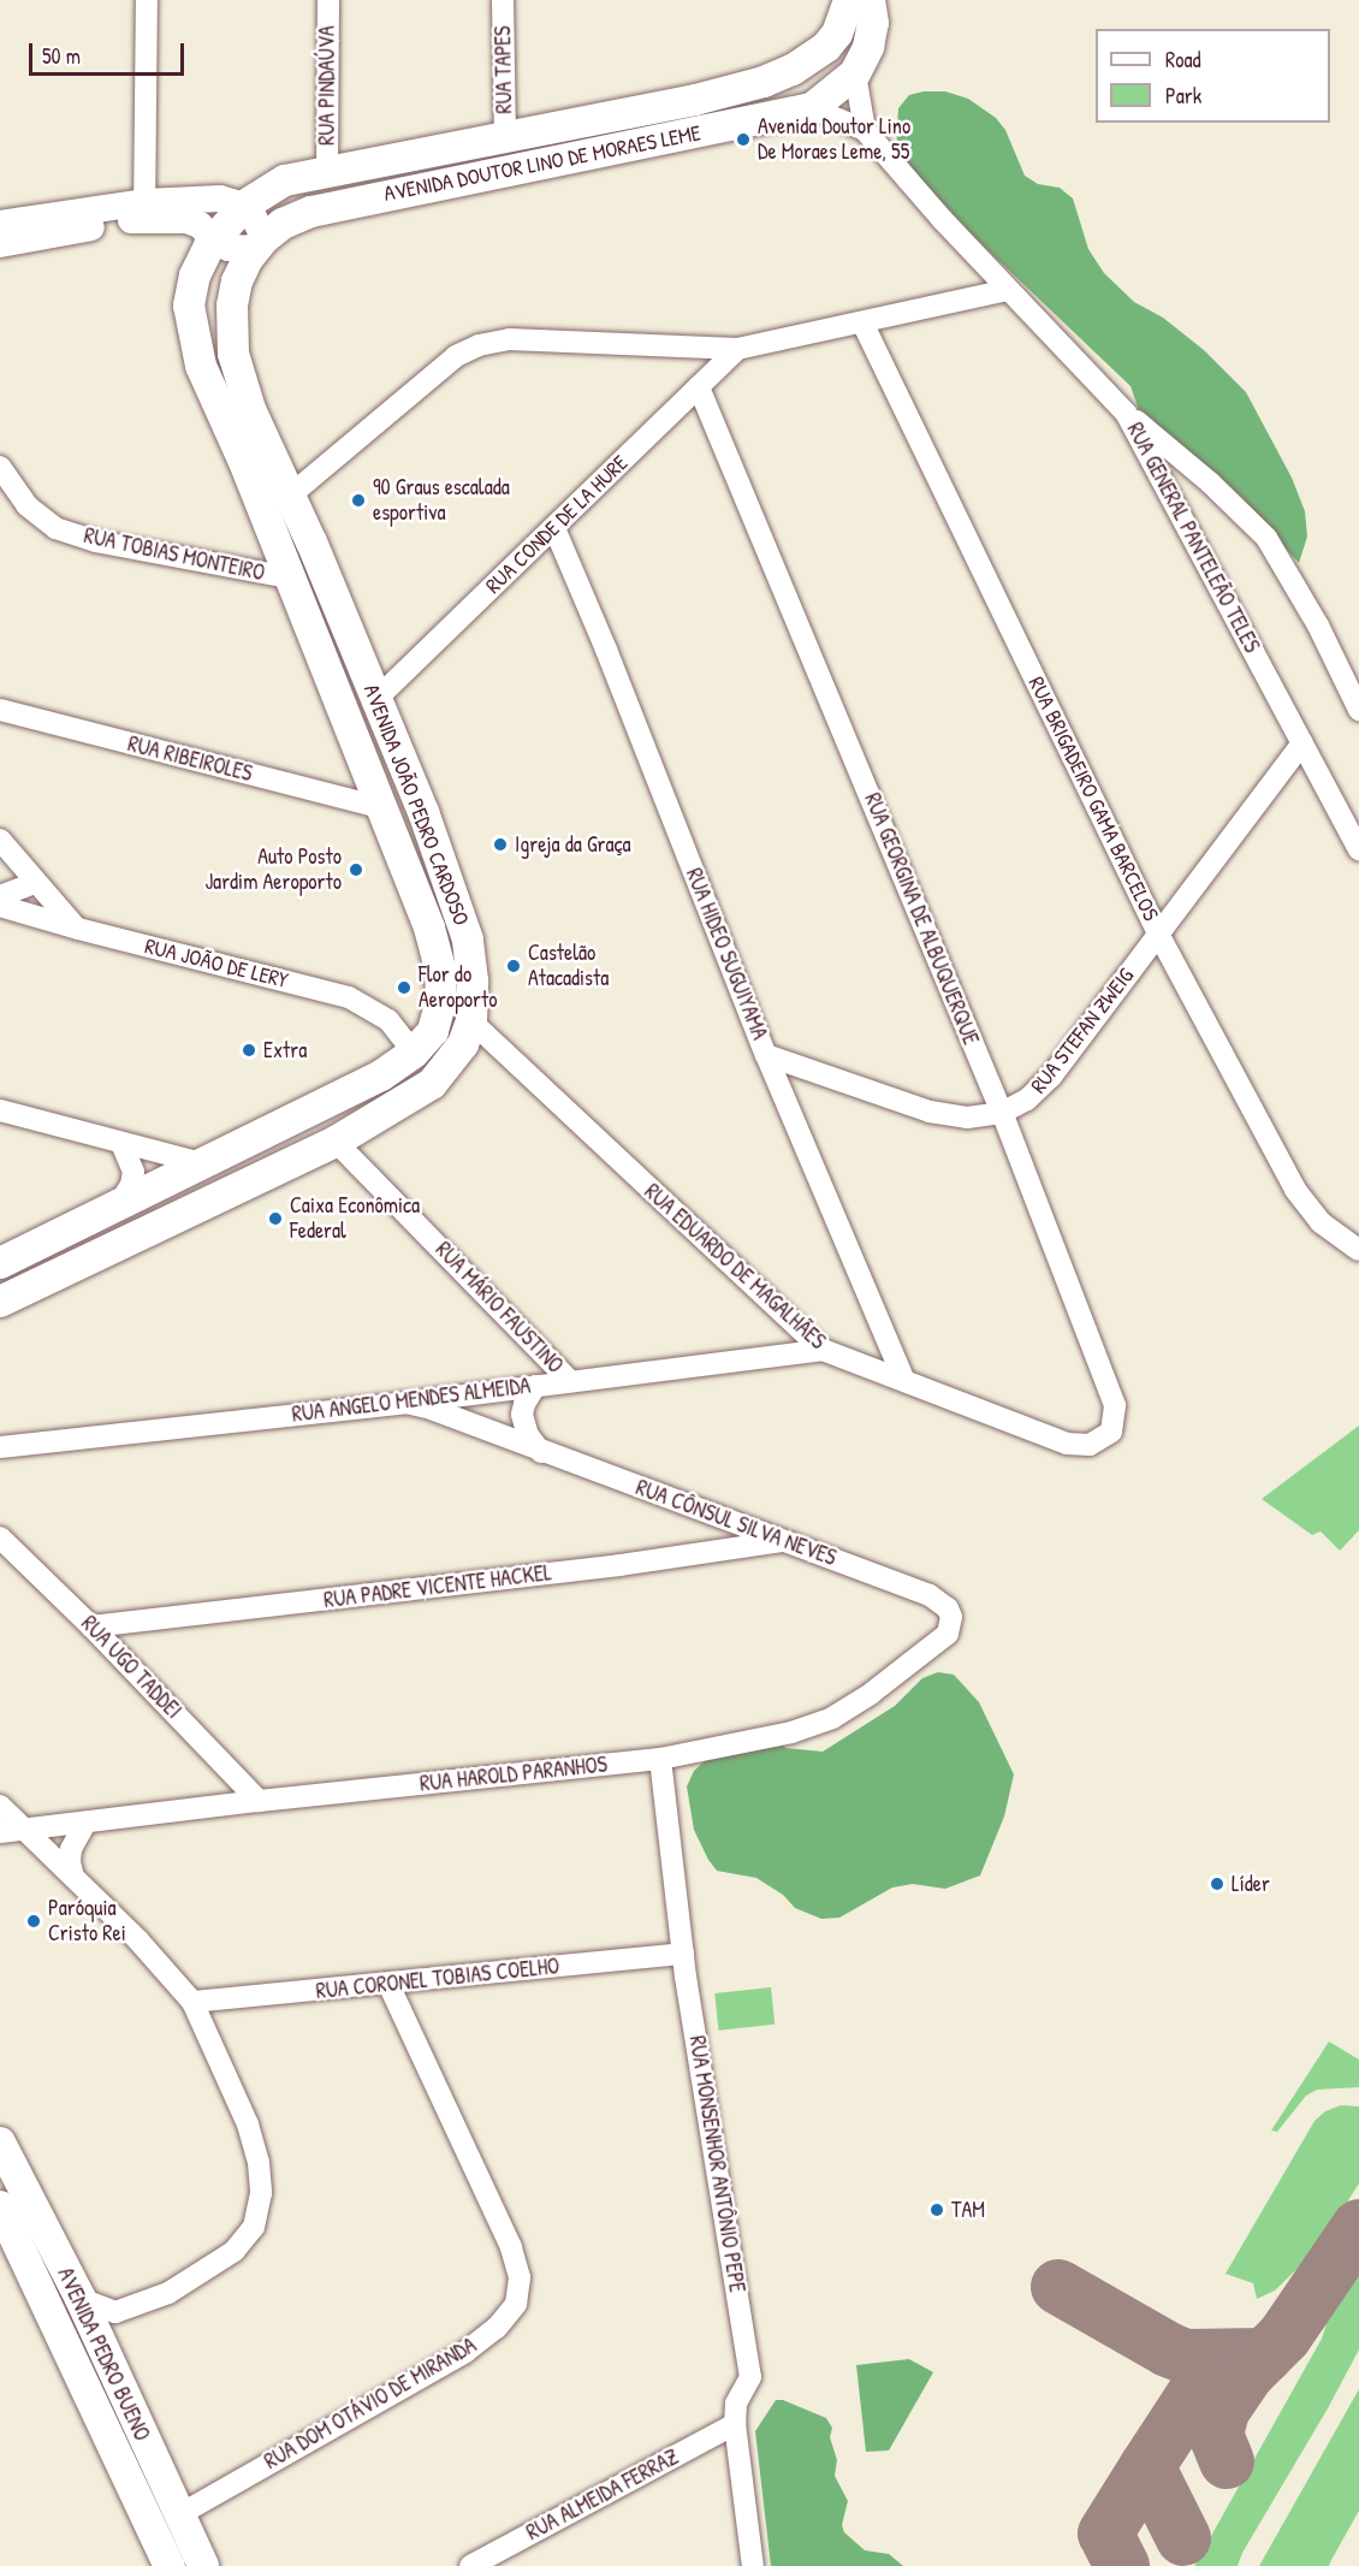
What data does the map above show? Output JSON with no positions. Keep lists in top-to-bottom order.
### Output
{
  "streets": {
    "main road": ["AVENIDA DOUTOR LINO DE MORAES LEME", "AVENIDA JOÃO PEDRO CARDOSO", "AVENIDA PEDRO BUENO"],
    "street": [
      "RUA TAPES",
      "RUA PINDAÚVA",
      "RUA CONDE DE LA HURE",
      "RUA GENERAL PANTELEÃO TELES",
      "RUA TOBIAS MONTEIRO",
      "RUA RIBEIROLES",
      "RUA BRIGADEIRO GAMA BARCELOS",
      "RUA GEORGINA DE ALBUQUERQUE",
      "RUA HIDEO SUGUIYAMA",
      "RUA JOÃO DE LERY",
      "RUA STEFAN ZWEIG",
      "RUA EDUARDO DE MAGALHÃES",
      "RUA MÁRIO FAUSTINO",
      "RUA ANGELO MENDES ALMEIDA",
      "RUA CÔNSUL SILVA NEVES",
      "RUA PADRE VICENTE HACKEL",
      "RUA UGO TADDEI",
      "RUA HAROLD PARANHOS",
      "RUA CORONEL TOBIAS COELHO",
      "RUA MONSENHOR ANTÔNIO PEPE",
      "RUA DOM OTÁVIO DE MIRANDA",
      "RUA ALMEIDA FERRAZ"
    ]
  },
  "crossings": [
    ["RUA TAPES", "AVENIDA DOUTOR LINO DE MORAES LEME"],
    ["RUA PINDAÚVA", "AVENIDA DOUTOR LINO DE MORAES LEME"],
    ["AVENIDA DOUTOR LINO DE MORAES LEME", "RUA GENERAL PANTELEÃO TELES"],
    ["AVENIDA DOUTOR LINO DE MORAES LEME", "AVENIDA JOÃO PEDRO CARDOSO"],
    ["RUA CONDE DE LA HURE", "AVENIDA JOÃO PEDRO CARDOSO"],
    ["RUA CONDE DE LA HURE", "RUA GEORGINA DE ALBUQUERQUE"],
    ["RUA CONDE DE LA HURE", "RUA HIDEO SUGUIYAMA"],
    ["RUA GENERAL PANTELEÃO TELES", "RUA STEFAN ZWEIG"],
    ["RUA TOBIAS MONTEIRO", "AVENIDA JOÃO PEDRO CARDOSO"],
    ["RUA RIBEIROLES", "AVENIDA JOÃO PEDRO CARDOSO"],
    ["RUA BRIGADEIRO GAMA BARCELOS", "RUA STEFAN ZWEIG"],
    ["AVENIDA JOÃO PEDRO CARDOSO", "RUA JOÃO DE LERY"],
    ["AVENIDA JOÃO PEDRO CARDOSO", "RUA EDUARDO DE MAGALHÃES"],
    ["AVENIDA JOÃO PEDRO CARDOSO", "RUA MÁRIO FAUSTINO"],
    ["RUA GEORGINA DE ALBUQUERQUE", "RUA STEFAN ZWEIG"],
    ["RUA GEORGINA DE ALBUQUERQUE", "RUA EDUARDO DE MAGALHÃES"],
    ["RUA HIDEO SUGUIYAMA", "RUA STEFAN ZWEIG"],
    ["RUA HIDEO SUGUIYAMA", "RUA EDUARDO DE MAGALHÃES"],
    ["RUA EDUARDO DE MAGALHÃES", "RUA ANGELO MENDES ALMEIDA"],
    ["RUA MÁRIO FAUSTINO", "RUA ANGELO MENDES ALMEIDA"],
    ["RUA ANGELO MENDES ALMEIDA", "RUA CÔNSUL SILVA NEVES"],
    ["RUA CÔNSUL SILVA NEVES", "RUA PADRE VICENTE HACKEL"],
    ["RUA CÔNSUL SILVA NEVES", "RUA HAROLD PARANHOS"],
    ["RUA PADRE VICENTE HACKEL", "RUA UGO TADDEI"],
    ["RUA UGO TADDEI", "RUA HAROLD PARANHOS"],
    ["RUA HAROLD PARANHOS", "RUA MONSENHOR ANTÔNIO PEPE"],
    ["RUA CORONEL TOBIAS COELHO", "RUA MONSENHOR ANTÔNIO PEPE"],
    ["RUA CORONEL TOBIAS COELHO", "RUA DOM OTÁVIO DE MIRANDA"],
    ["RUA MONSENHOR ANTÔNIO PEPE", "RUA ALMEIDA FERRAZ"],
    ["AVENIDA PEDRO BUENO", "RUA DOM OTÁVIO DE MIRANDA"]
  ],
  "places": [
    "Avenida Doutor Lino De Moraes Leme, 55",
    "90 Graus escalada esportiva",
    "Igreja da Graça",
    "Auto Posto Jardim Aeroporto",
    "Castelão Atacadista",
    "Flor do Aeroporto",
    "Extra",
    "Caixa Econômica Federal",
    "Líder",
    "Paróquia Cristo Rei",
    "TAM"
  ],
  "legend": ["Road", "Park"],
  "scale_bar": "50 m"
}
